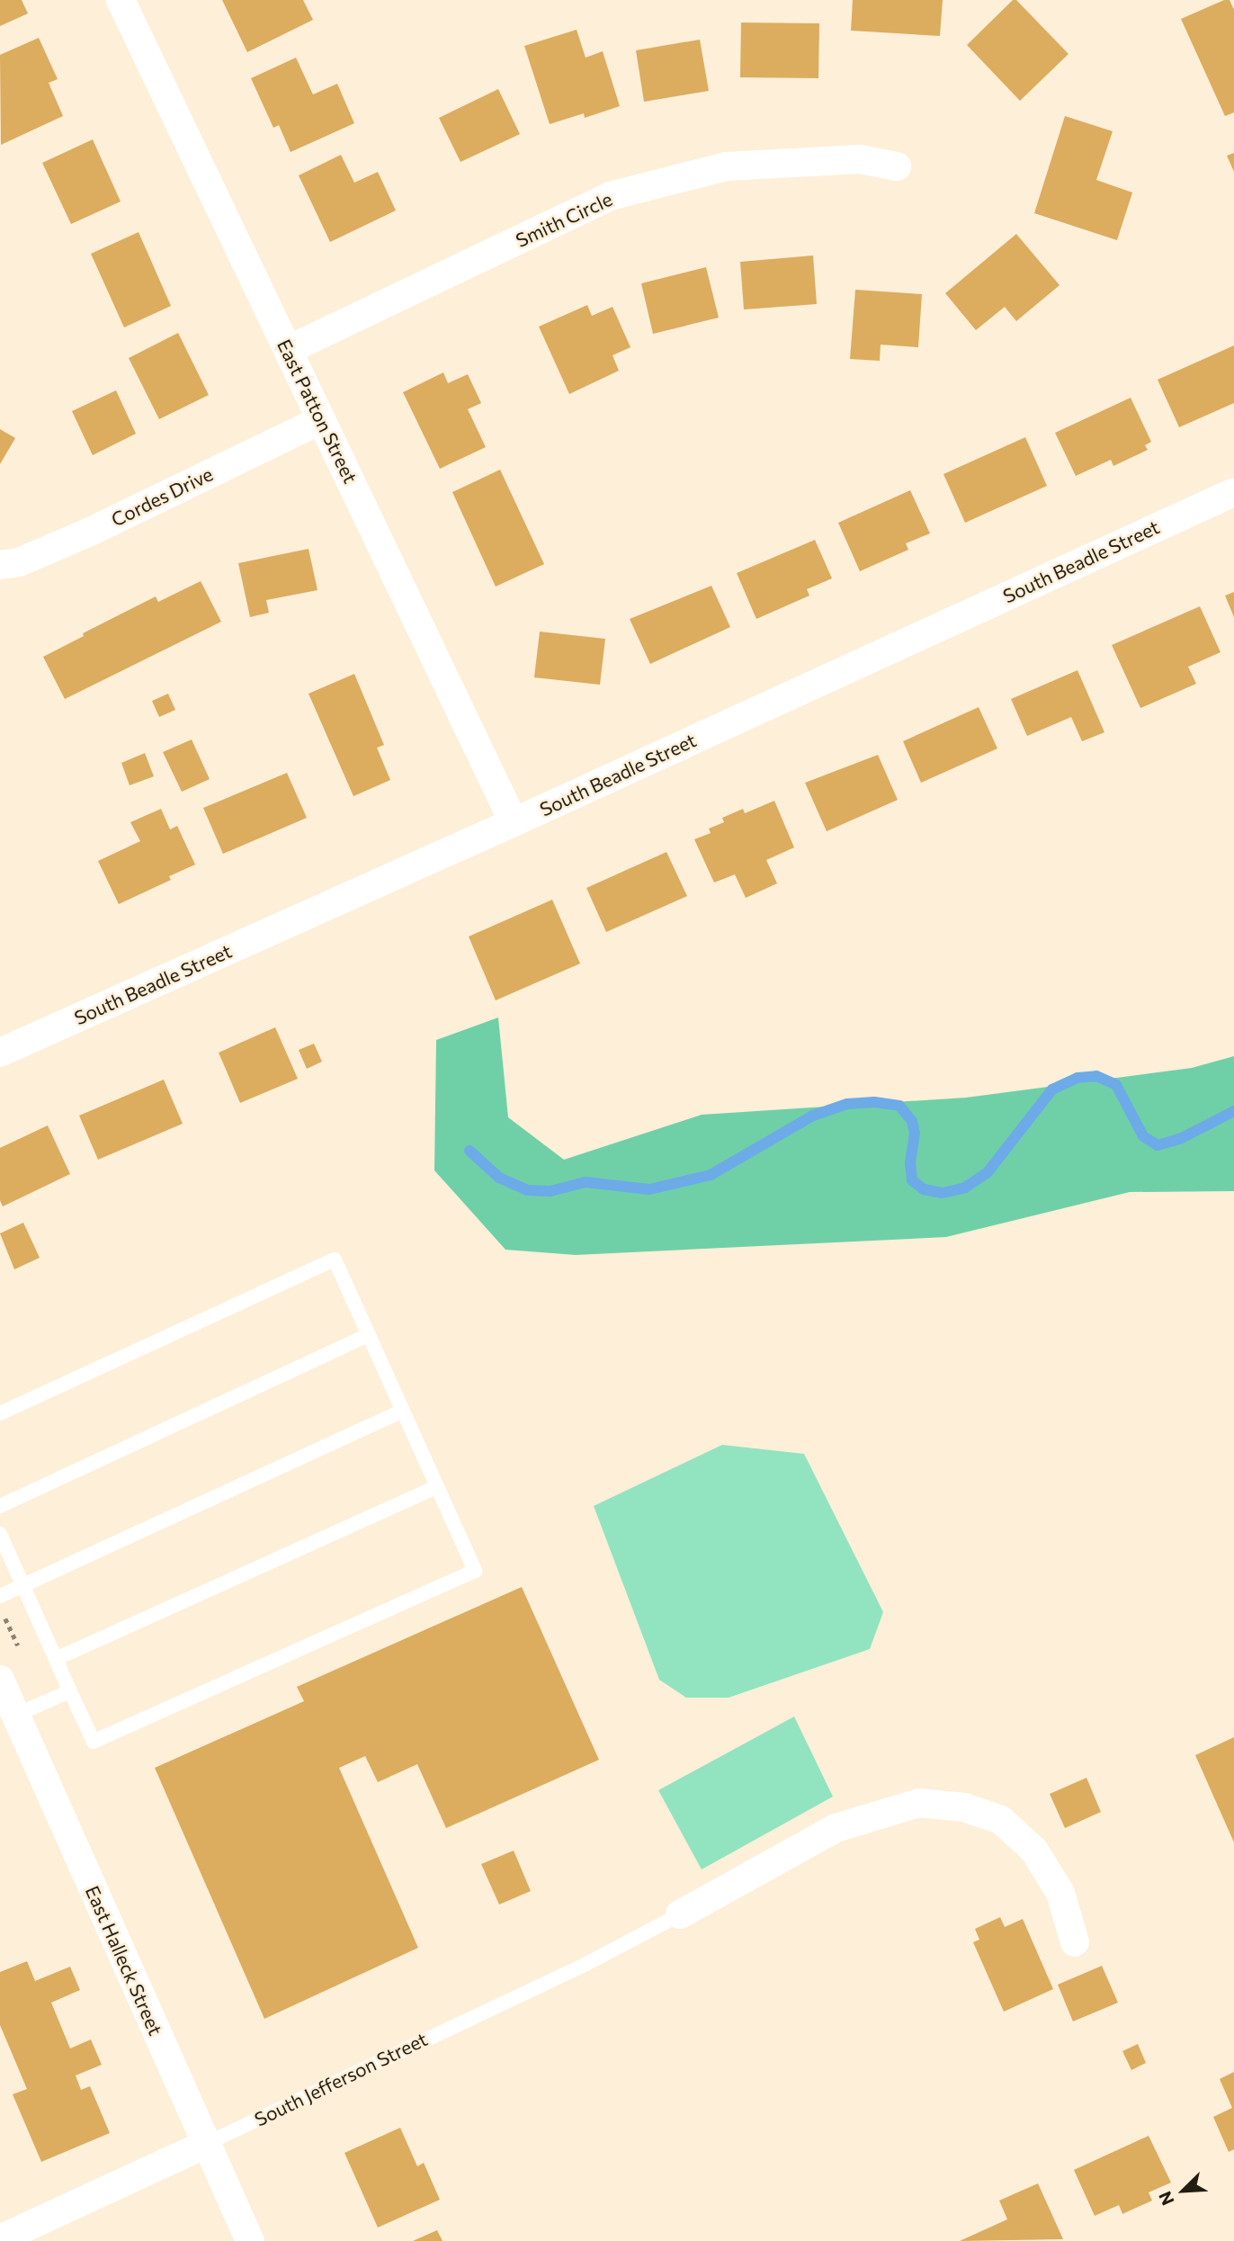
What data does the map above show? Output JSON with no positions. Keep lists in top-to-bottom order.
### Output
{
  "streets": {
    "street": [
      "Smith Circle",
      "East Patton Street",
      "Cordes Drive",
      "South Beadle Street",
      "East Halleck Street",
      "South Jefferson Street"
    ]
  },
  "crossings": [
    ["Smith Circle", "East Patton Street"],
    ["East Patton Street", "Cordes Drive"],
    ["East Patton Street", "South Beadle Street"],
    ["East Halleck Street", "South Jefferson Street"]
  ],
  "north": "bottom left"
}
